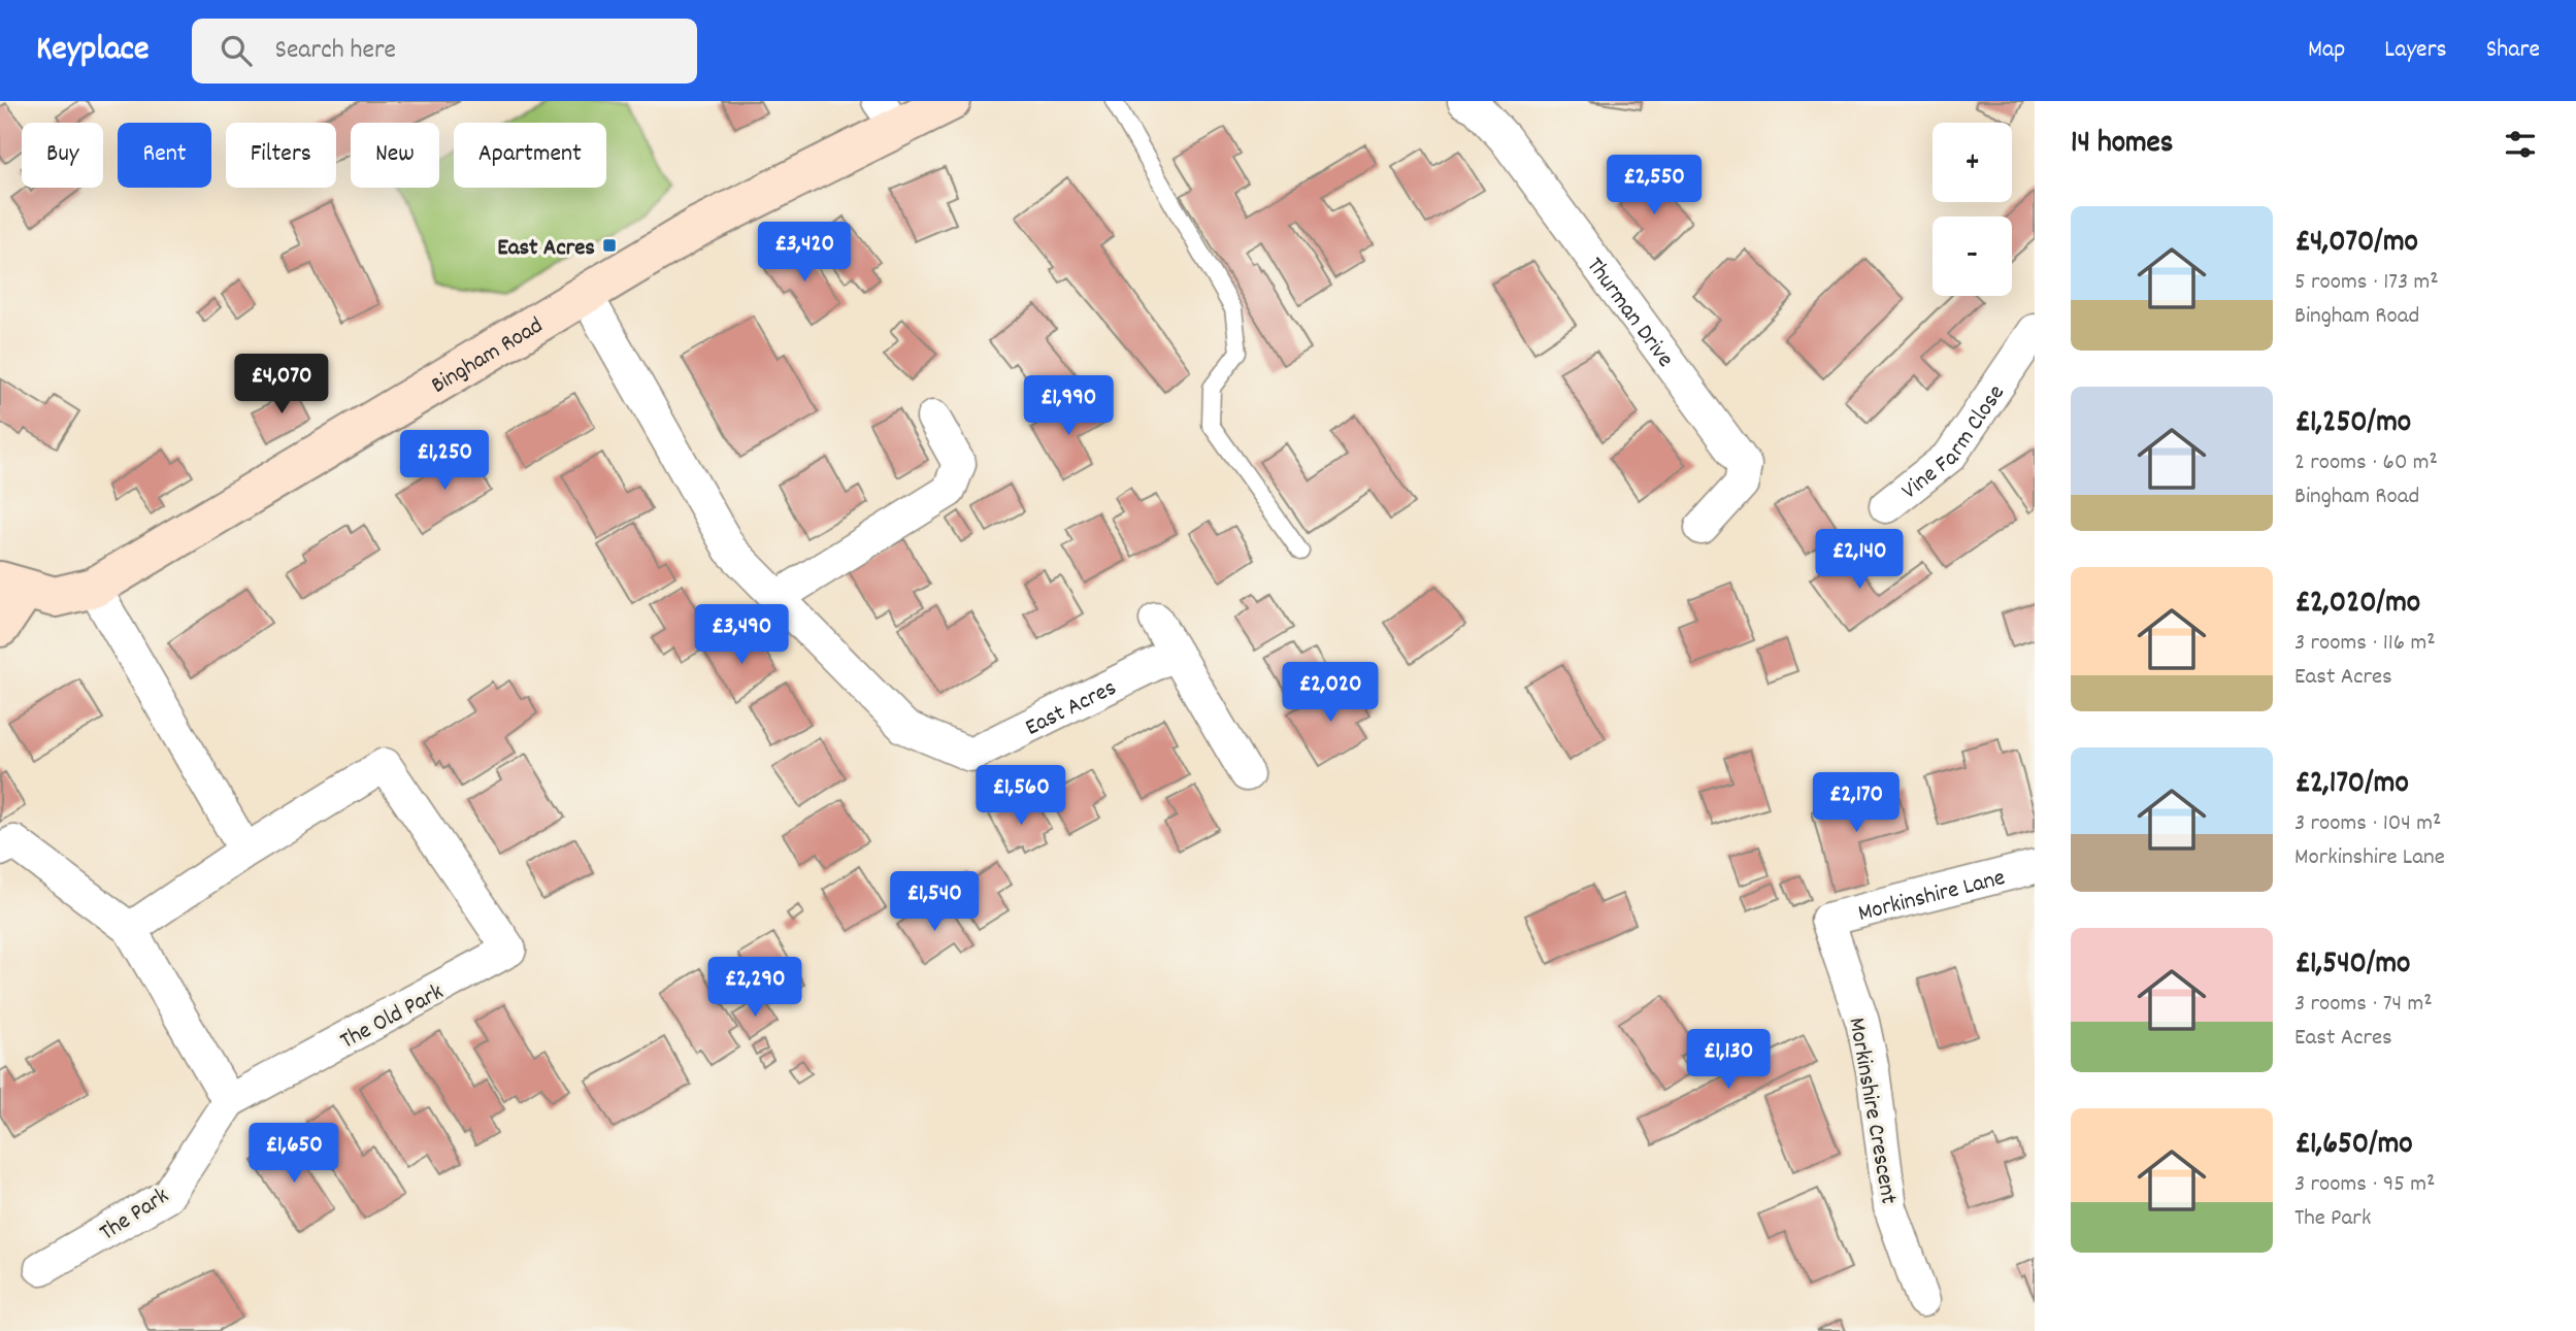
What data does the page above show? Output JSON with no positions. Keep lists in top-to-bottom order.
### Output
{
  "streets": {
    "street": [
      "Thurman Drive",
      "Bingham Road",
      "Vine Farm Close",
      "East Acres",
      "Morkinshire Lane",
      "The Old Park",
      "Morkinshire Crescent",
      "The Park"
    ]
  },
  "crossings": [
    ["Bingham Road", "East Acres"],
    ["Morkinshire Lane", "Morkinshire Crescent"],
    ["The Old Park", "The Park"]
  ],
  "places": {
    "transit": ["East Acres"]
  },
  "page": {
    "header": "Keyplace",
    "search": "Search here",
    "nav": ["Map", "Layers", "Share"],
    "heading": "14 homes",
    "map_buttons": ["+", "−"],
    "chip": [
      "Buy",
      "Rent",
      "Filters",
      "New",
      "Apartment"
    ],
    "price": [
      "£2,550",
      "£3,420",
      "£4,070",
      "£1,990",
      "£1,250",
      "£2,140",
      "£3,490",
      "£2,020",
      "£1,560",
      "£2,170",
      "£1,540",
      "£2,290",
      "£1,130",
      "£1,650"
    ],
    "list": [
      {
        "name": "£4,070/mo",
        "note": "5 rooms · 173 m² · Bingham Road"
      },
      {
        "name": "£1,250/mo",
        "note": "2 rooms · 60 m² · Bingham Road"
      },
      {
        "name": "£2,020/mo",
        "note": "3 rooms · 116 m² · East Acres"
      },
      {
        "name": "£2,170/mo",
        "note": "3 rooms · 104 m² · Morkinshire Lane"
      },
      {
        "name": "£1,540/mo",
        "note": "3 rooms · 74 m² · East Acres"
      },
      {
        "name": "£1,650/mo",
        "note": "3 rooms · 95 m² · The Park"
      }
    ]
  }
}
